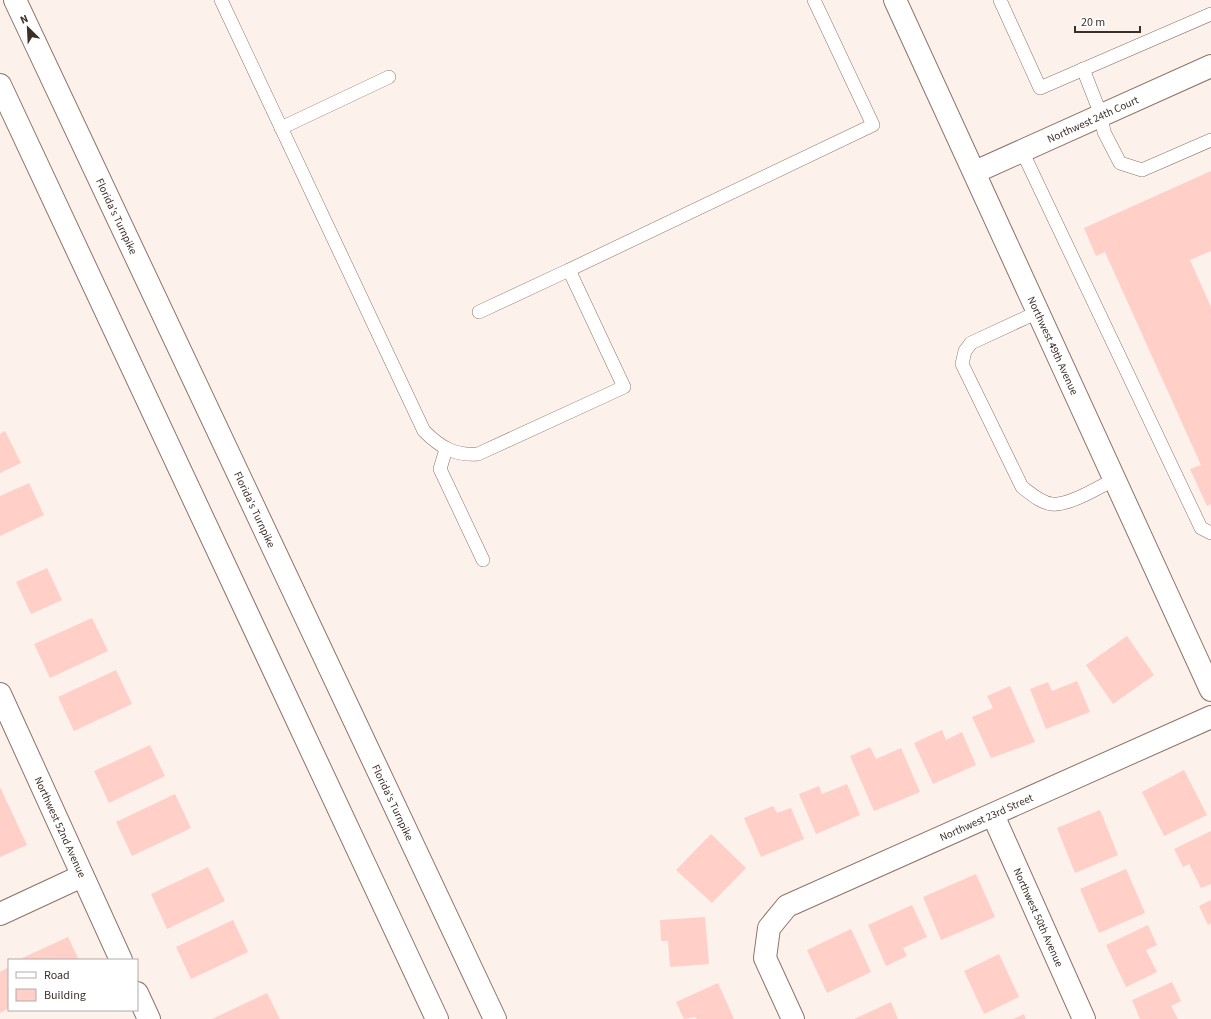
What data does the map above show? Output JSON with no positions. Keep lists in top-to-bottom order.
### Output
{
  "streets": {
    "main road": [
      "Northwest 24th Court",
      "Florida's Turnpike",
      "Northwest 49th Avenue",
      "Northwest 23rd Street",
      "Northwest 52nd Avenue",
      "Northwest 50th Avenue"
    ]
  },
  "crossings": [
    ["Northwest 24th Court", "Northwest 49th Avenue"],
    ["Northwest 23rd Street", "Northwest 50th Avenue"]
  ],
  "legend": ["Road", "Building"],
  "scale_bar": "20 m",
  "north": "top left"
}
